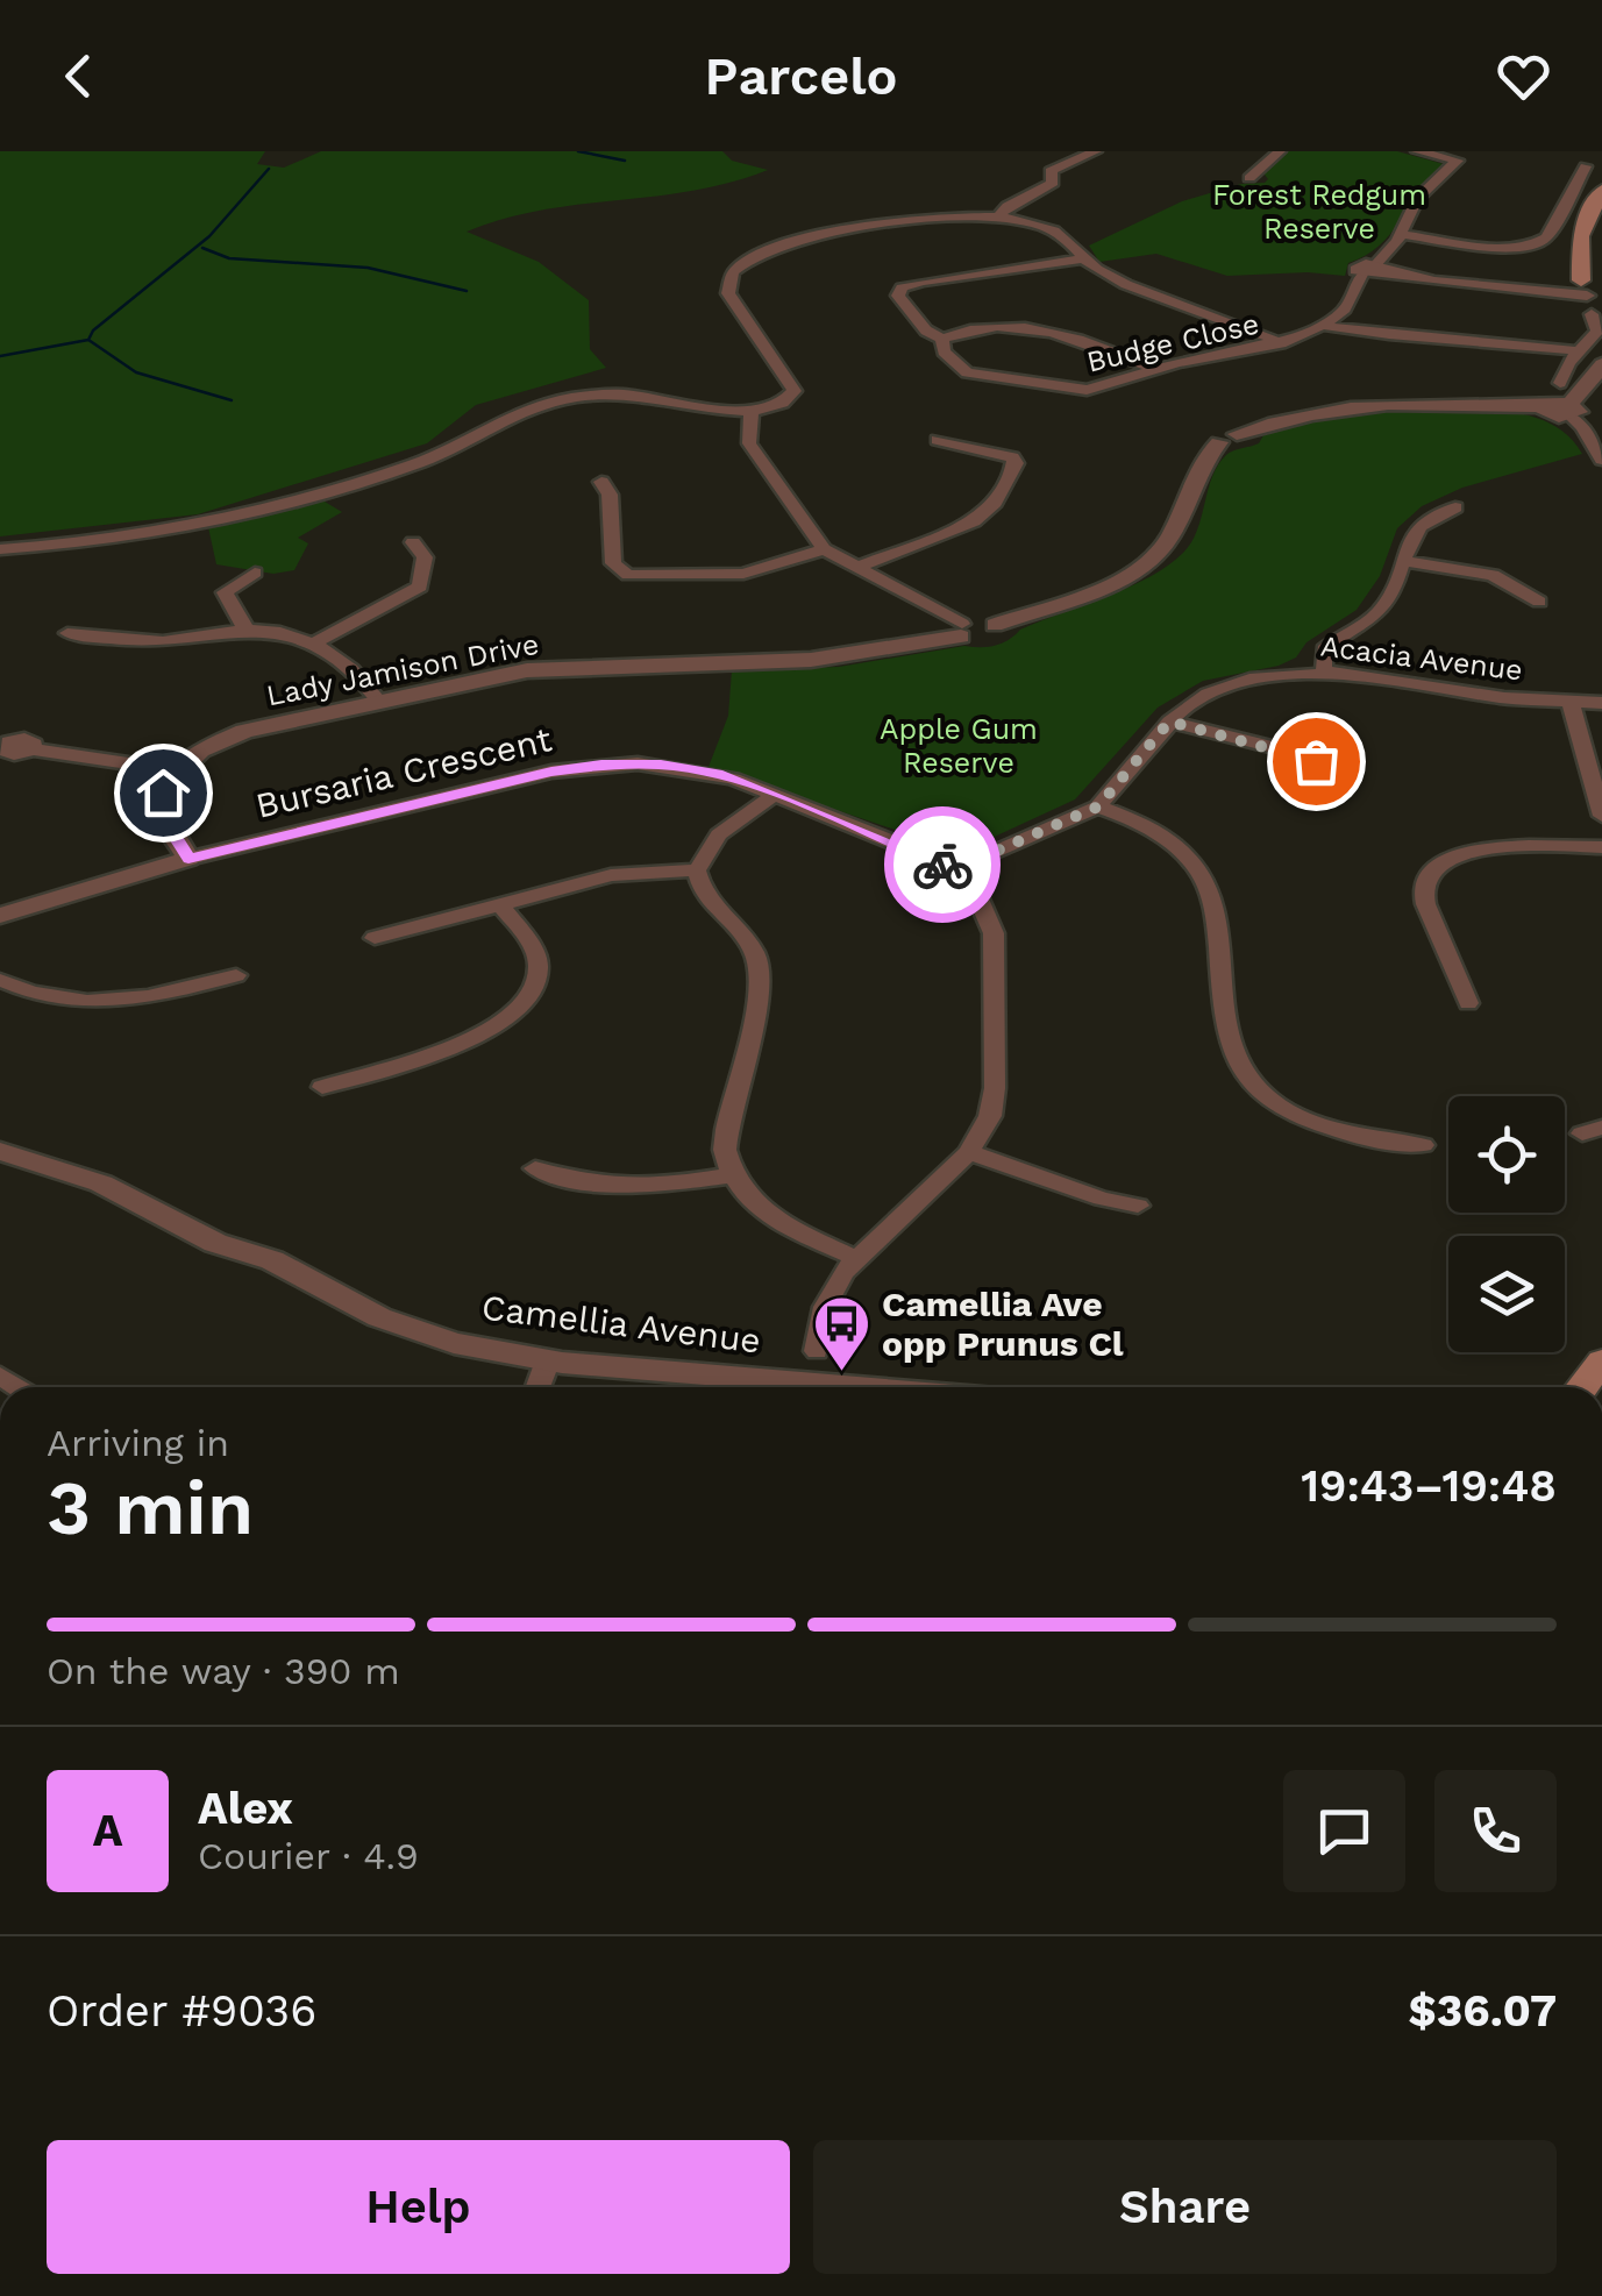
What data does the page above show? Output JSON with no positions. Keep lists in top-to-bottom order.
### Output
{
  "streets": {
    "street": [
      "Budge Close",
      "Acacia Avenue",
      "Lady Jamison Drive",
      "Bursaria Crescent",
      "Camellia Avenue"
    ]
  },
  "crossings": [
    ["Acacia Avenue", "Bursaria Crescent"]
  ],
  "parks": ["Forest Redgum Reserve", "Apple Gum Reserve"],
  "places": {
    "bus stop": ["Camellia Ave opp Prunus Cl"]
  },
  "page": {
    "header": "Parcelo",
    "heading": ["3 min", "Arriving in", "19:43–19:48"],
    "panel": [
      "Alex",
      "Courier · 4.9",
      "Order #9036",
      "$36.07"
    ],
    "bar": "On the way · 390 m",
    "round": "A",
    "buttons": ["Help", "Share"]
  }
}
